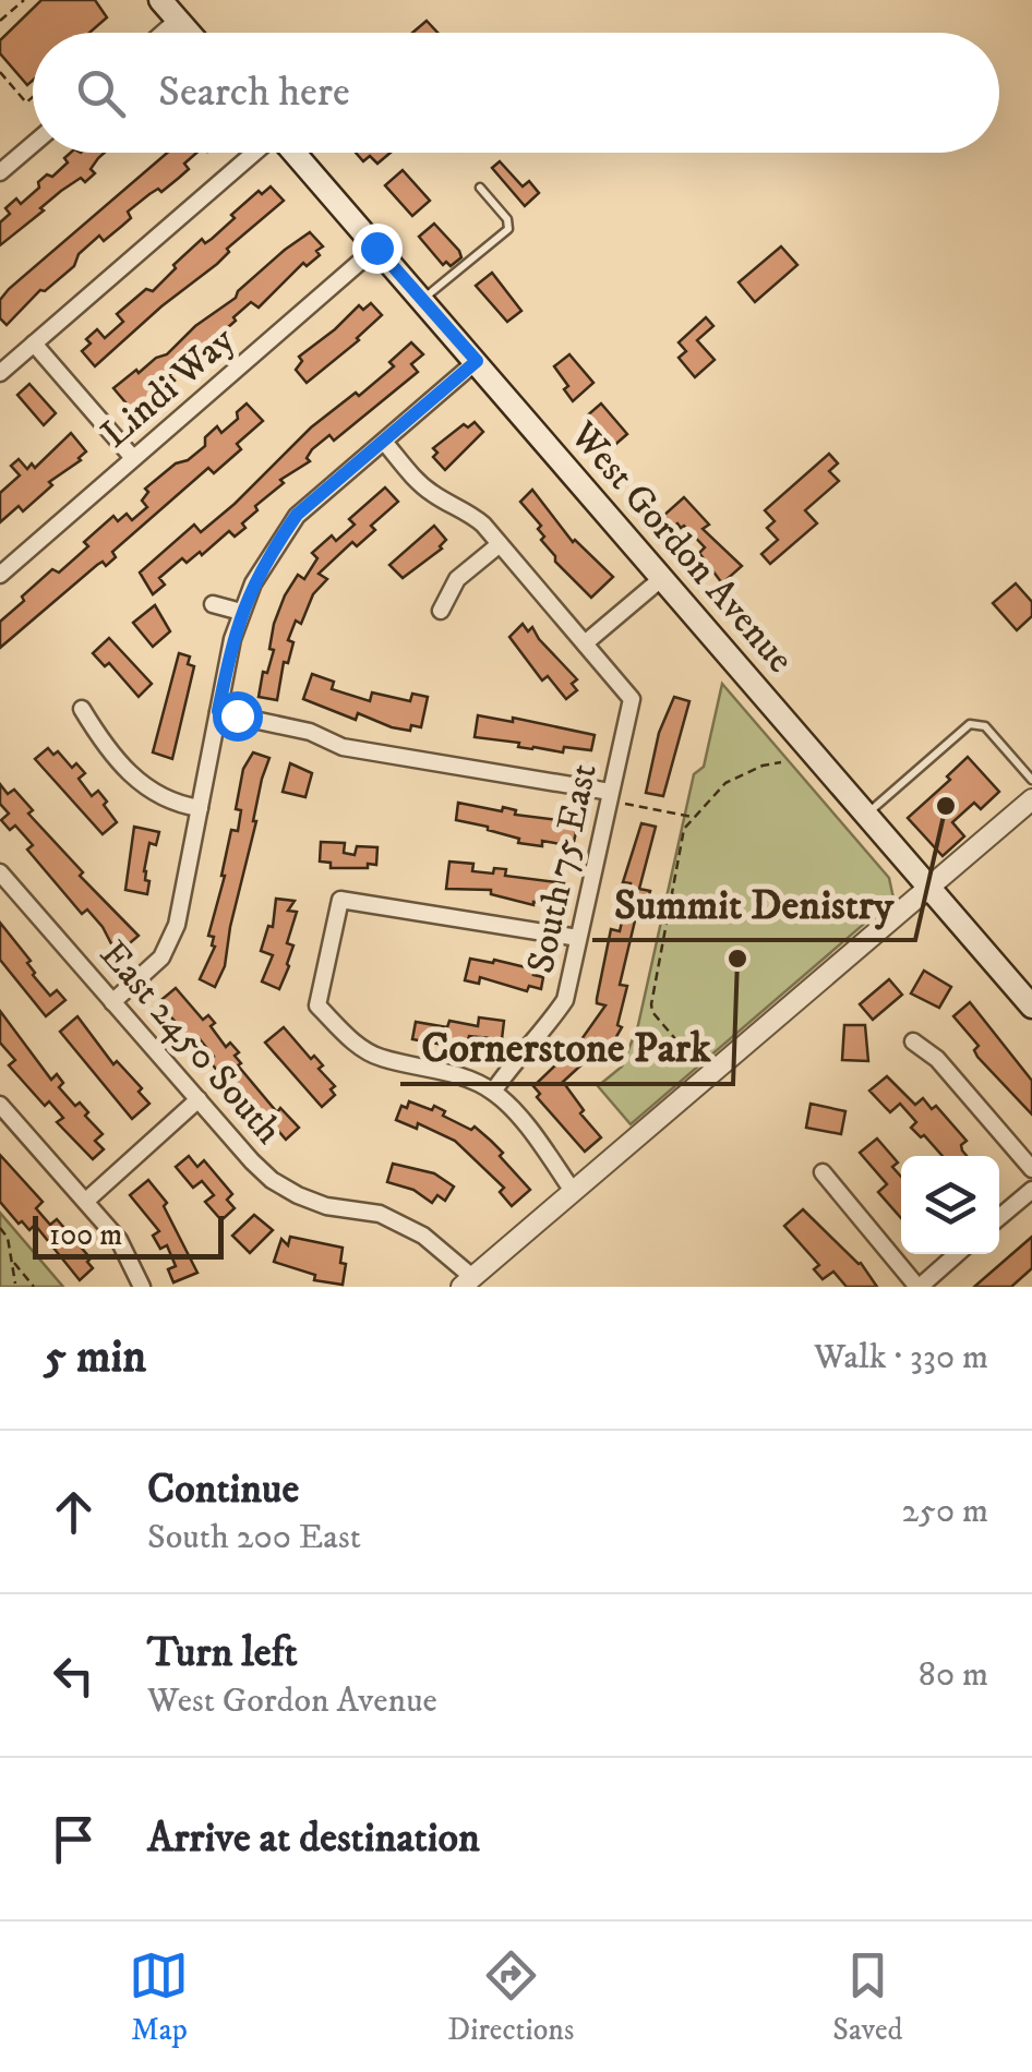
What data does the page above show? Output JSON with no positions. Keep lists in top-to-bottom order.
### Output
{
  "streets": {
    "main road": ["West Gordon Avenue"],
    "street": ["Lindi Way", "South 75 East", "East 2450 South"]
  },
  "crossings": [
    ["Lindi Way", "West Gordon Avenue"]
  ],
  "places": ["Summit Denistry", "Cornerstone Park"],
  "scale_bar": "100 m",
  "page": {
    "search": "Search here",
    "scale": "100 m",
    "heading": ["5 min", "Walk · 330 m"],
    "list": [
      ["Continue", "South 200 East", "250 m"],
      ["Turn left", "West Gordon Avenue", "80 m"],
      "Arrive at destination"
    ],
    "nav": ["Map", "Directions", "Saved"]
  }
}
